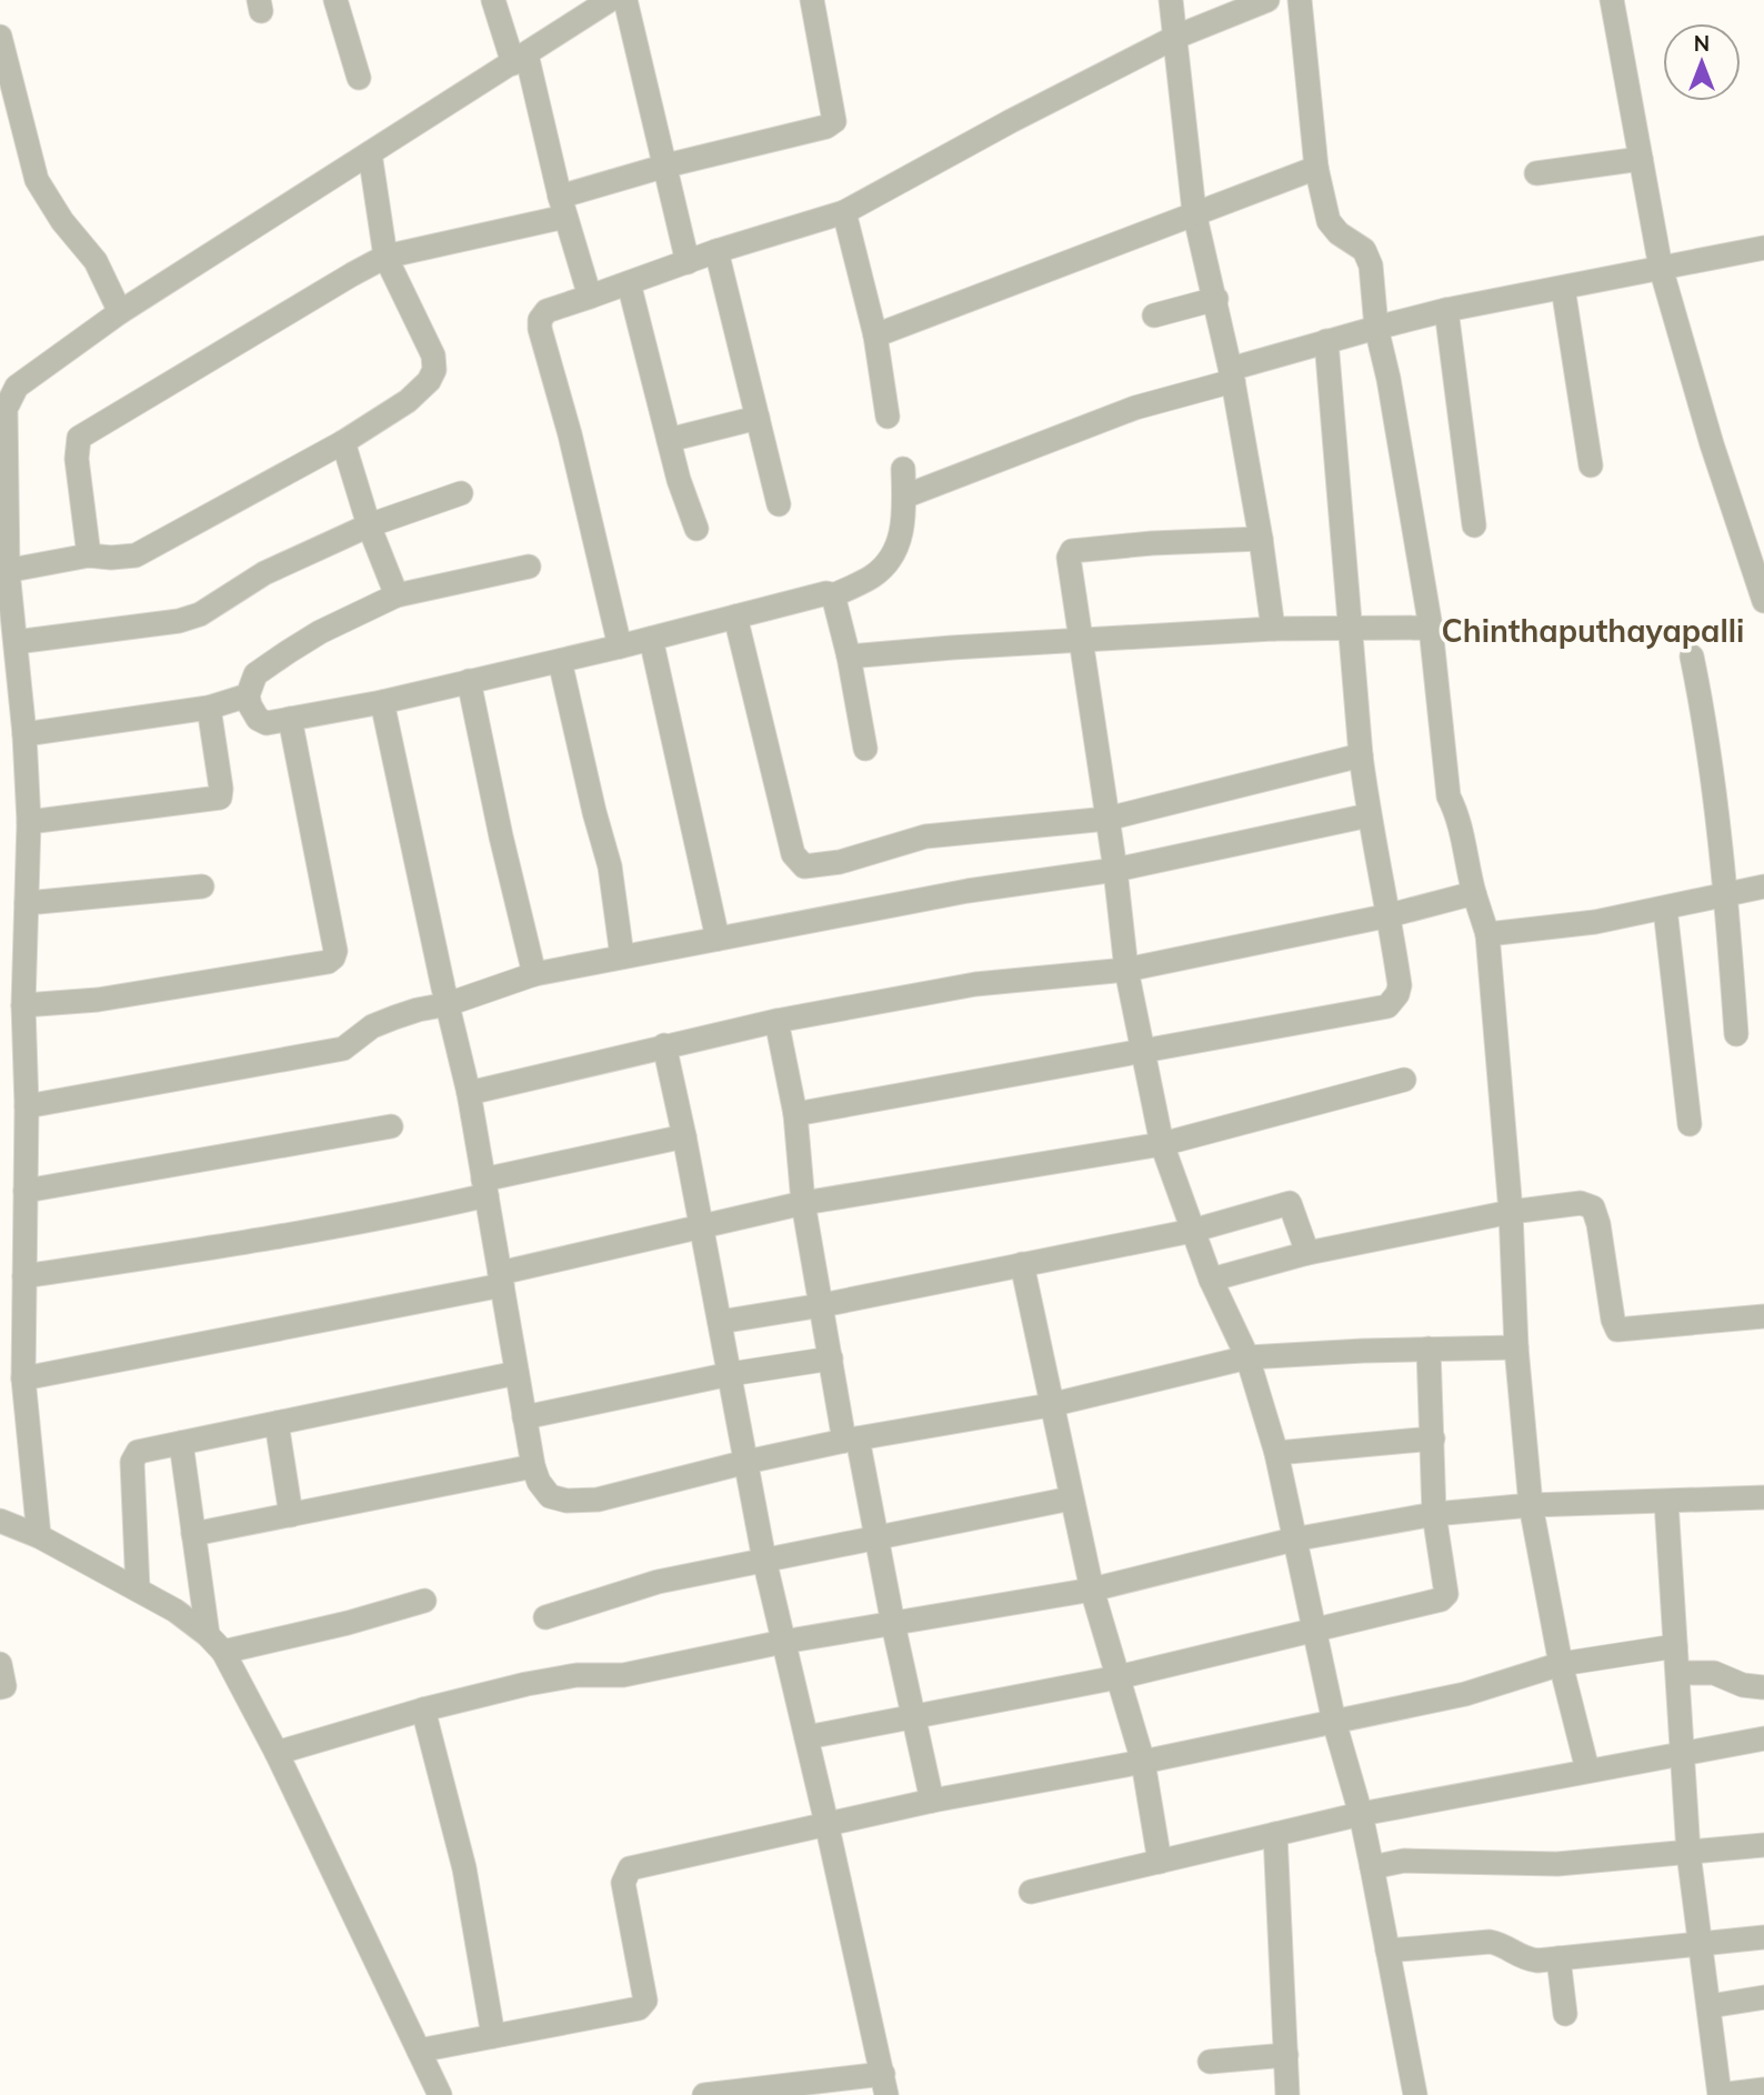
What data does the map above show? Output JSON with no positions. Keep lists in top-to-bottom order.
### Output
{
  "districts": ["Chinthaputhayapalli"],
  "north": "top"
}
